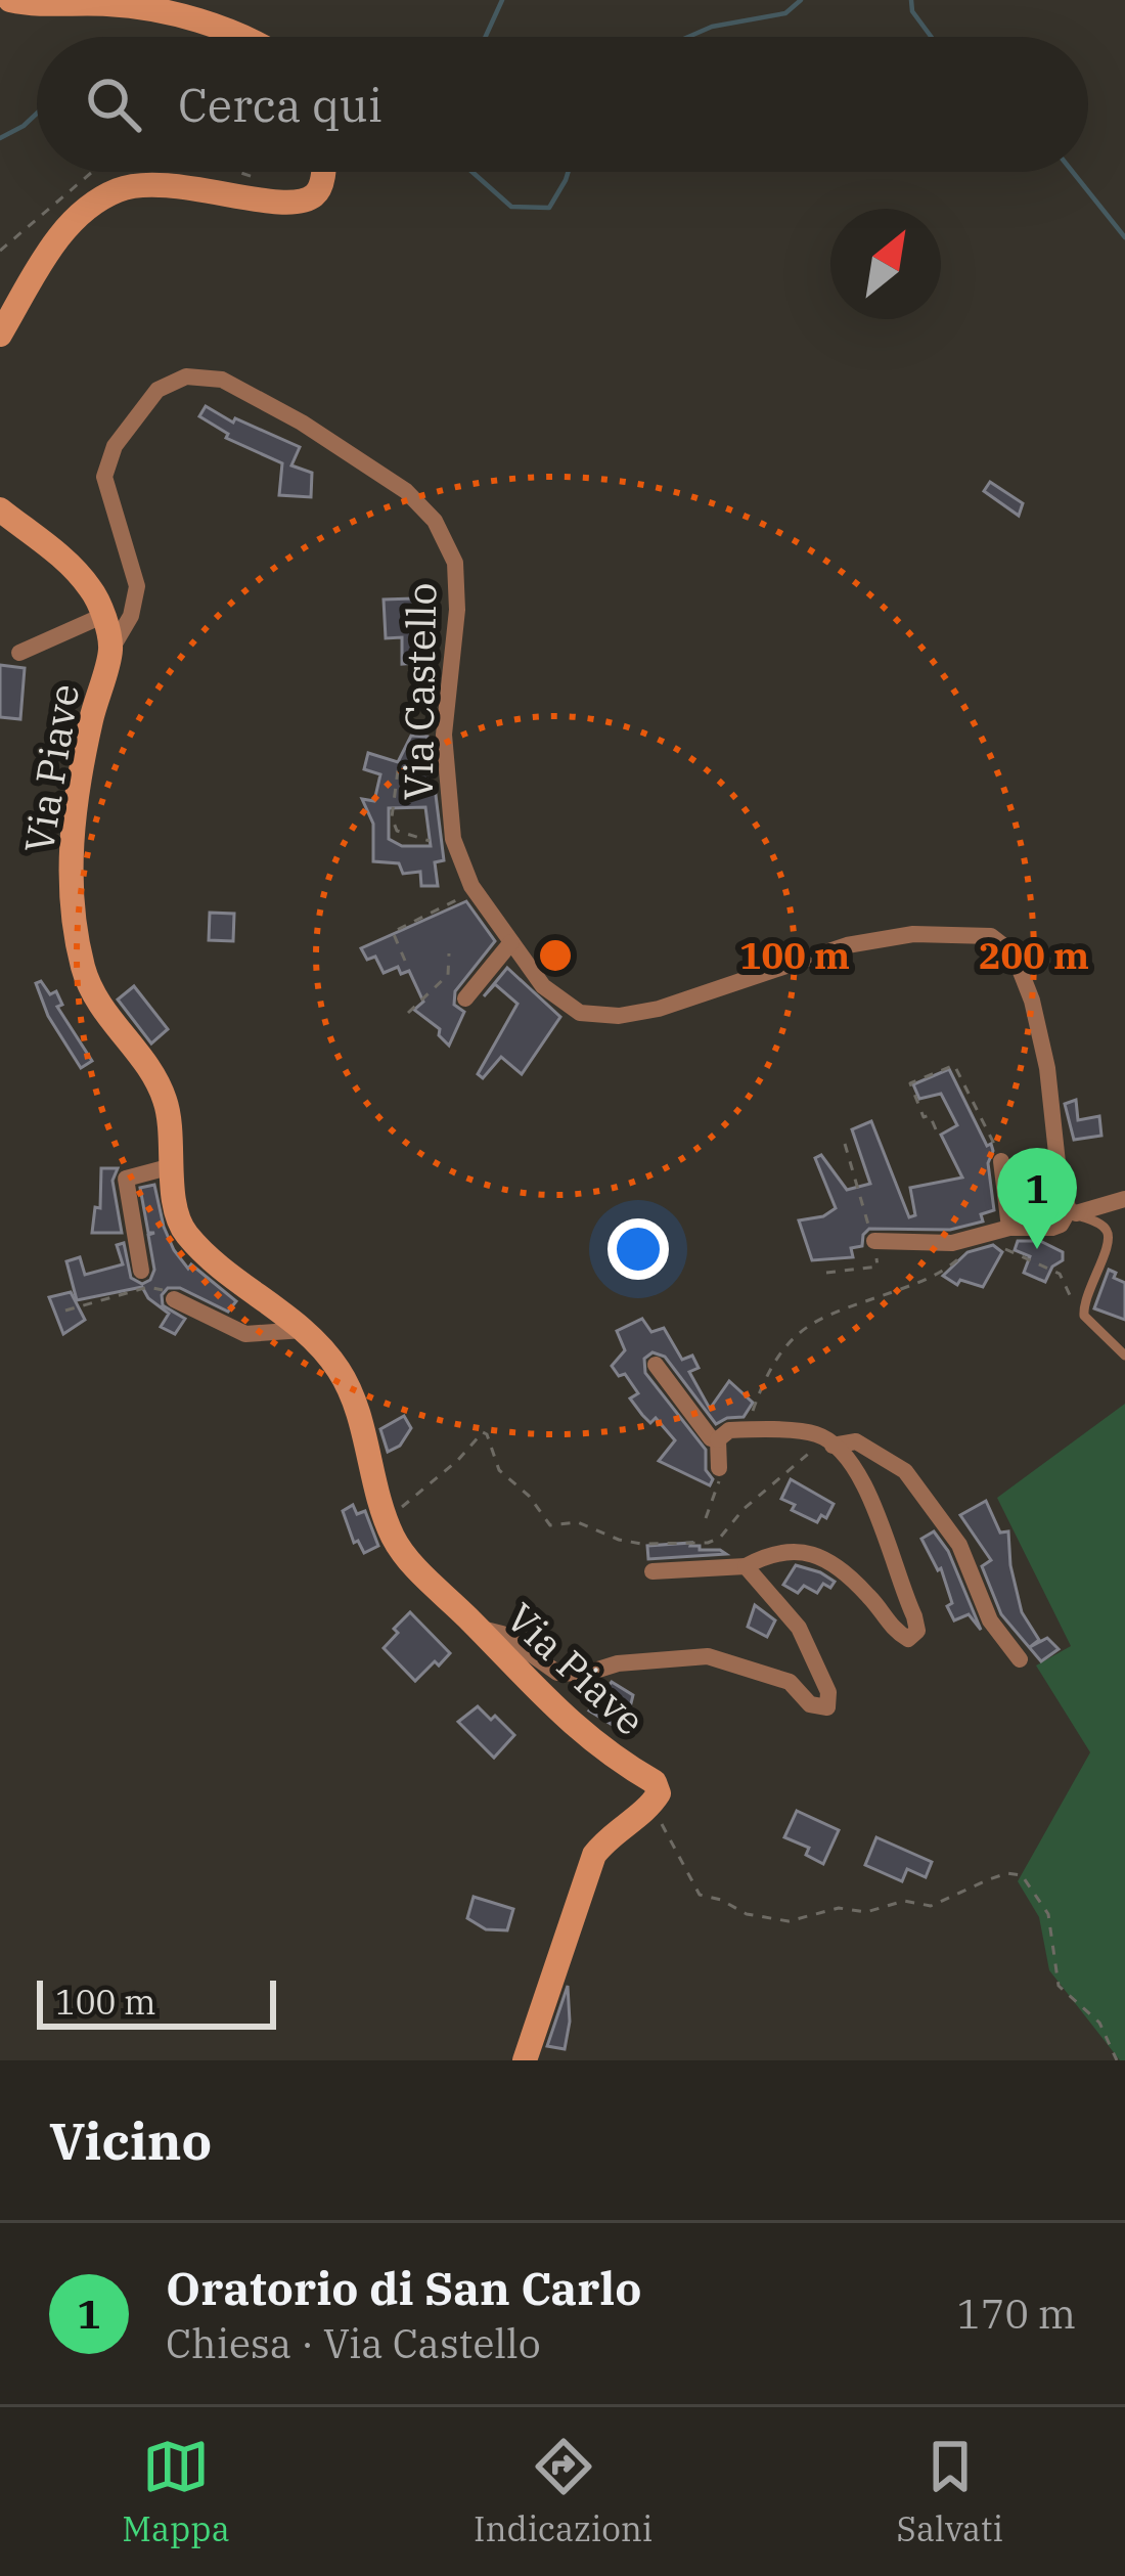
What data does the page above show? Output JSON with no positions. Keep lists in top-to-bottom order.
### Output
{
  "streets": {
    "street": ["Via Castello", "Via Piave"]
  },
  "crossings": [
    ["Via Castello", "Via Piave"]
  ],
  "scale_bar": "100 m",
  "north": "top right",
  "page": {
    "search": "Cerca qui",
    "pins": "1",
    "scale": "100 m",
    "heading": "Vicino",
    "list": [
      {
        "mark": "1",
        "name": "Oratorio di San Carlo",
        "note": "Chiesa · Via Castello",
        "value": "170 m"
      }
    ],
    "nav": ["Mappa", "Indicazioni", "Salvati"]
  },
  "rings": ["100 m", "200 m"]
}
